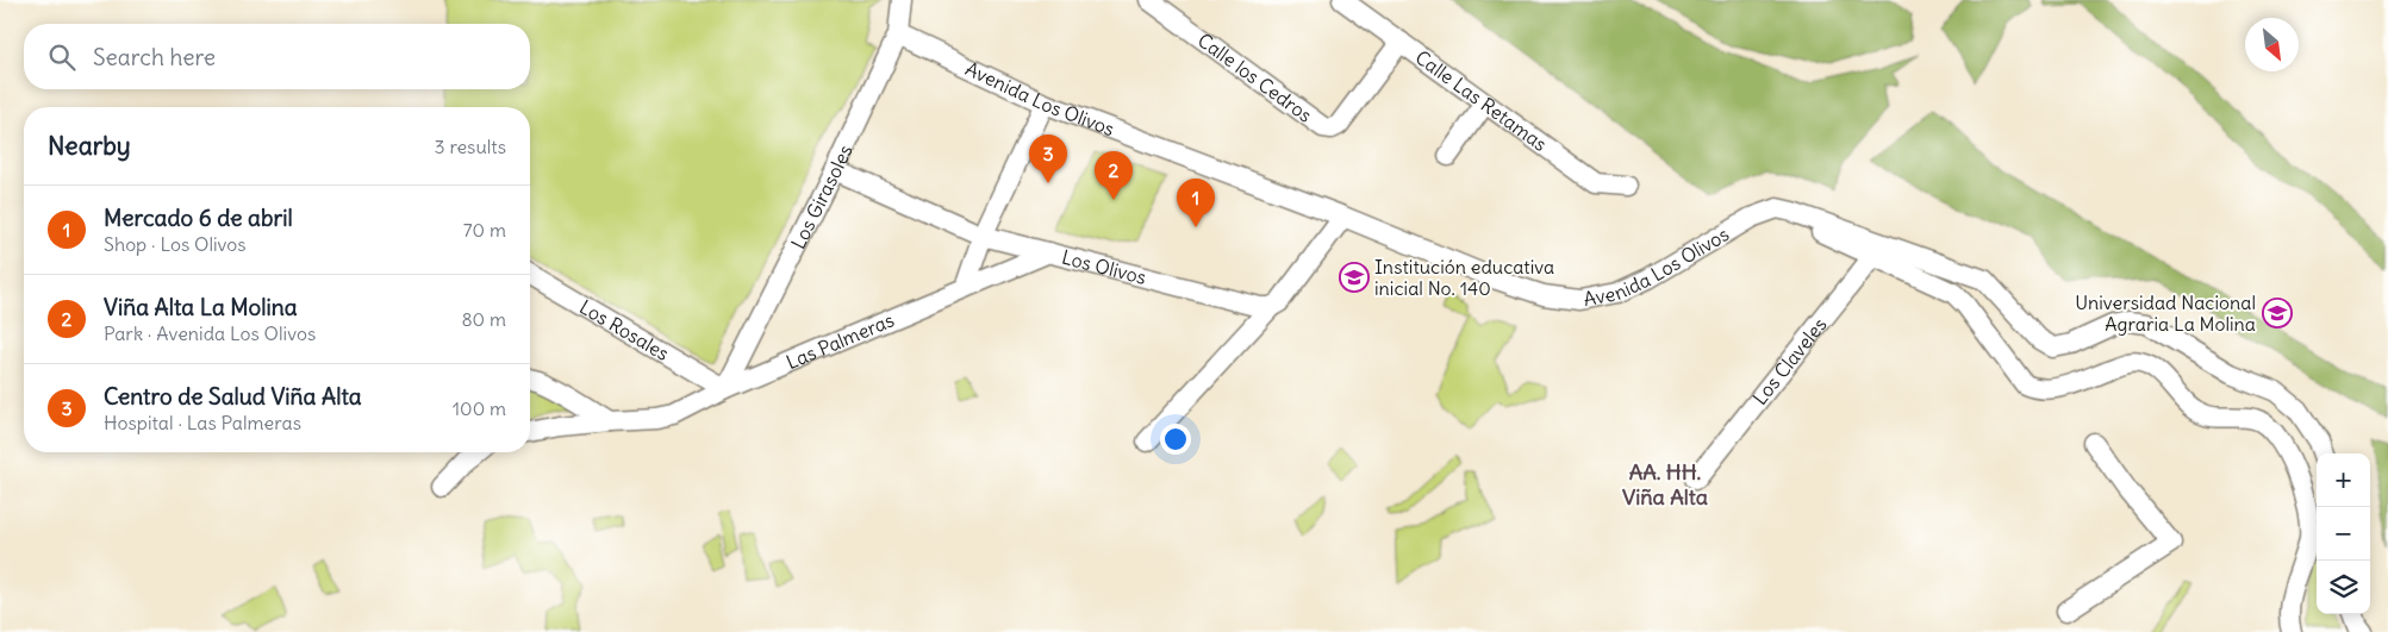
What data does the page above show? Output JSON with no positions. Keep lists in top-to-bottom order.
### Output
{
  "streets": {
    "street": [
      "Calle los Cedros",
      "Avenida Los Olivos",
      "Calle Las Retamas",
      "Los Girasoles",
      "Los Olivos",
      "Los Rosales",
      "Las Palmeras",
      "Los Claveles"
    ]
  },
  "crossings": [
    ["Calle los Cedros", "Calle Las Retamas"],
    ["Avenida Los Olivos", "Los Girasoles"],
    ["Avenida Los Olivos", "Los Claveles"],
    ["Los Girasoles", "Los Olivos"],
    ["Los Girasoles", "Los Rosales"],
    ["Los Girasoles", "Las Palmeras"],
    ["Los Olivos", "Las Palmeras"],
    ["Los Rosales", "Las Palmeras"]
  ],
  "districts": ["AA. HH. Viña Alta"],
  "places": {
    "school or university": ["Institución educativa inicial No. 140", "Universidad Nacional Agraria La Molina"]
  },
  "north": "bottom right",
  "page": {
    "search": "Search here",
    "heading": ["Nearby", "3 results"],
    "pins": ["3", "2", "1"],
    "list": [
      {
        "mark": "1",
        "name": "Mercado 6 de abril",
        "note": "Shop · Los Olivos",
        "value": "70 m"
      },
      {
        "mark": "2",
        "name": "Viña Alta La Molina",
        "note": "Park · Avenida Los Olivos",
        "value": "80 m"
      },
      {
        "mark": "3",
        "name": "Centro de Salud Viña Alta",
        "note": "Hospital · Las Palmeras",
        "value": "100 m"
      }
    ],
    "map_buttons": ["+", "−"]
  }
}
